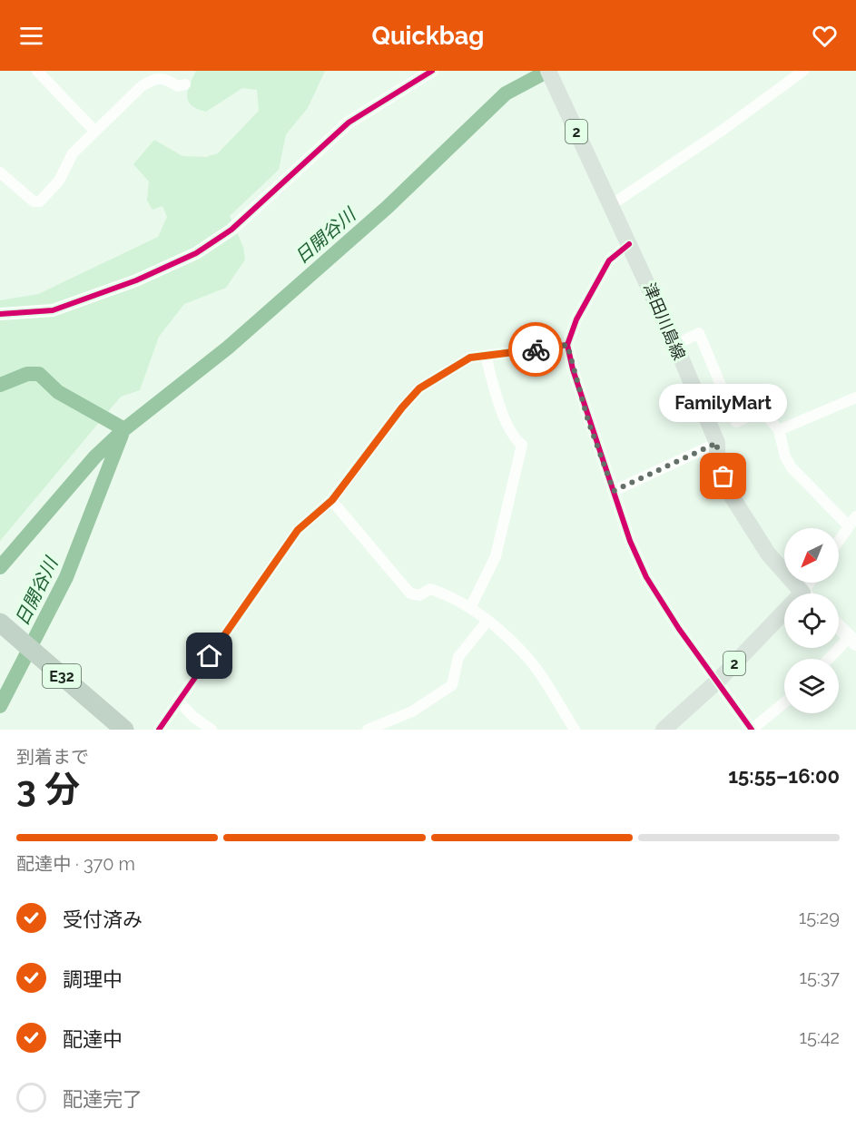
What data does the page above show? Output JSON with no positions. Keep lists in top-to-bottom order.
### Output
{
  "streets": {
    "highway": ["E32"],
    "main road": ["2", "津田川島線"]
  },
  "water": ["日開谷川"],
  "places": ["FamilyMart"],
  "north": "bottom left",
  "page": {
    "header": "Quickbag",
    "bubble": "FamilyMart",
    "heading": ["3 分", "到着まで", "15:55–16:00"],
    "bar": "配達中 · 370 m",
    "list": [
      ["受付済み", "15:29"],
      ["調理中", "15:37"],
      ["配達中", "15:42"],
      "配達完了"
    ]
  }
}
